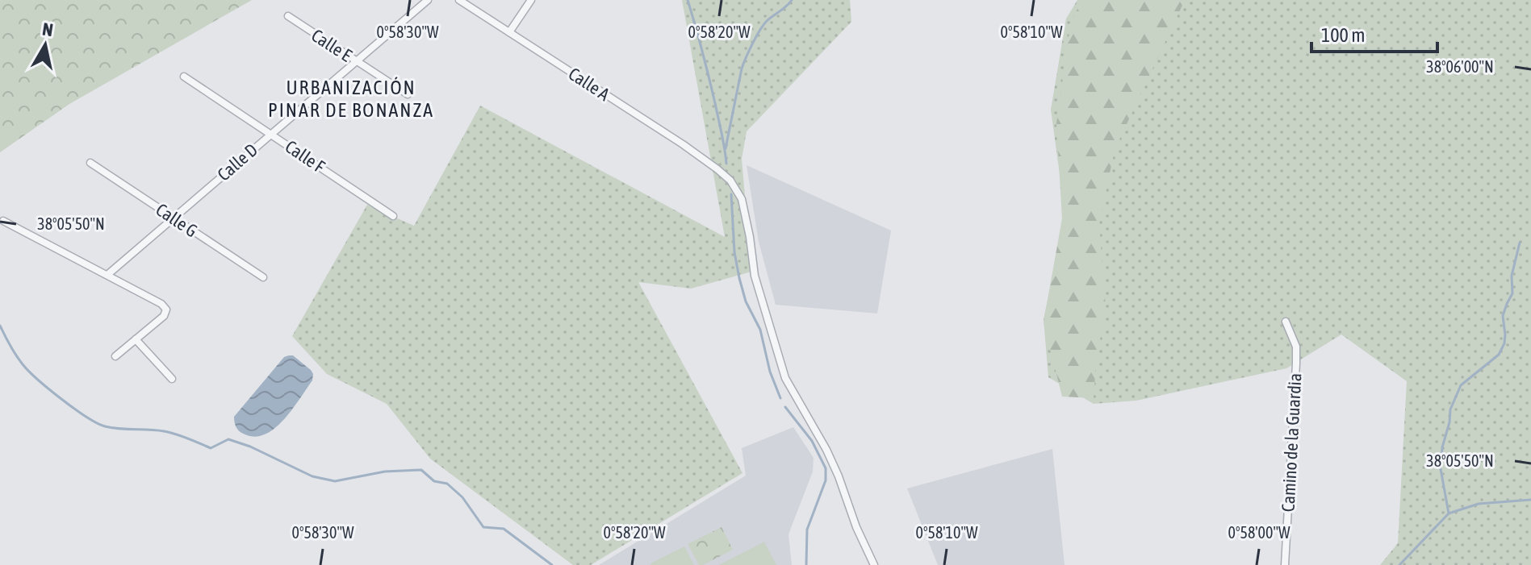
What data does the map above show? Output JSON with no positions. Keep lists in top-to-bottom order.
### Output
{
  "streets": {
    "street": [
      "Calle E",
      "Calle A",
      "Calle F",
      "Calle D",
      "Calle G",
      "Camino de la Guardia"
    ]
  },
  "crossings": [
    ["Calle E", "Calle D"],
    ["Calle F", "Calle D"],
    ["Calle D", "Calle G"]
  ],
  "districts": ["URBANIZACIÓN PINAR DE BONANZA"],
  "scale_bar": "100 m",
  "north": "top",
  "coordinates": [
    "0°58'30\"W",
    "0°58'20\"W",
    "0°58'10\"W",
    "38°06'00\"N",
    "38°05'50\"N",
    "0°58'00\"W"
  ]
}
